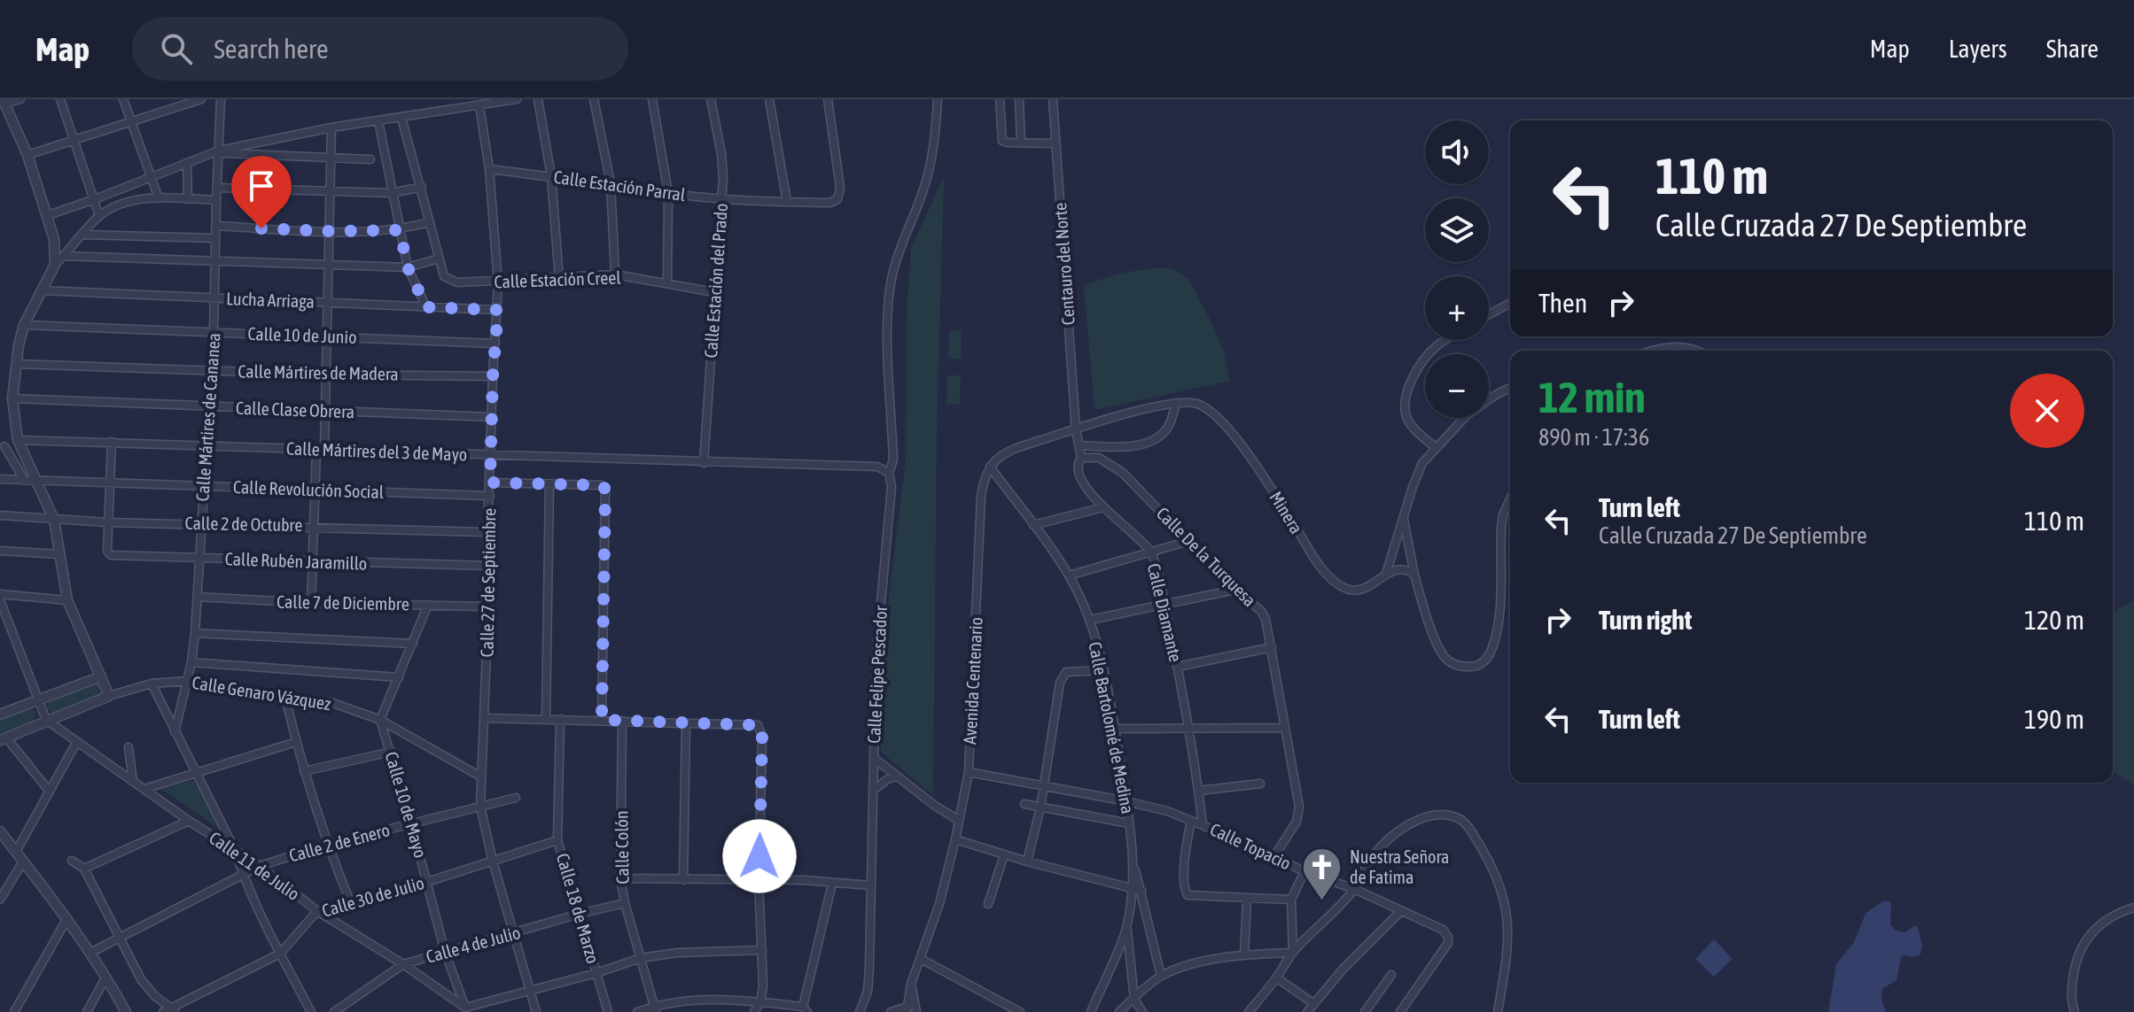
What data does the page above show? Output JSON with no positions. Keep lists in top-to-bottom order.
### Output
{
  "streets": {
    "street": [
      "Calle Estación Parral",
      "Centauro del Norte",
      "Calle Estación Creel",
      "Calle Estación del Prado",
      "Lucha Arriaga",
      "Calle 10 de Junio",
      "Calle Mártires de Madera",
      "Calle Clase Obrera",
      "Calle Mártires de Cananea",
      "Calle Mártires del 3 de Mayo",
      "Calle Revolución Social",
      "Minera",
      "Calle 2 de Octubre",
      "Calle De la Turquesa",
      "Calle Rubén Jaramillo",
      "Calle 27 de Septiembre",
      "Calle 7 de Diciembre",
      "Calle Diamante",
      "Calle Felipe Pescador",
      "Avenida Centenario",
      "Calle Genaro Vázquez",
      "Calle Bartolomé de Medina",
      "Calle 10 de Mayo",
      "Calle 2 de Enero",
      "Calle Topacio",
      "Calle Colón",
      "Calle 11 de Julio",
      "Calle 30 de Julio",
      "Calle 18 de Marzo",
      "Calle 4 de Julio"
    ]
  },
  "crossings": [
    ["Calle Estación Parral", "Calle Estación del Prado"],
    ["Calle Estación Parral", "Calle 27 de Septiembre"],
    ["Centauro del Norte", "Calle Diamante"],
    ["Calle Estación Creel", "Calle Estación del Prado"],
    ["Calle Estación Creel", "Calle 27 de Septiembre"],
    ["Calle Estación del Prado", "Calle Mártires del 3 de Mayo"],
    ["Lucha Arriaga", "Calle Mártires de Cananea"],
    ["Lucha Arriaga", "Calle 27 de Septiembre"],
    ["Calle 10 de Junio", "Calle Mártires de Cananea"],
    ["Calle 10 de Junio", "Calle 27 de Septiembre"],
    ["Calle Mártires de Madera", "Calle Mártires de Cananea"],
    ["Calle Mártires de Madera", "Calle 27 de Septiembre"],
    ["Calle Clase Obrera", "Calle Mártires de Cananea"],
    ["Calle Clase Obrera", "Calle 27 de Septiembre"],
    ["Calle Mártires de Cananea", "Calle Mártires del 3 de Mayo"],
    ["Calle Mártires de Cananea", "Calle Revolución Social"],
    ["Calle Mártires de Cananea", "Calle 2 de Octubre"],
    ["Calle Mártires de Cananea", "Calle Rubén Jaramillo"],
    ["Calle Mártires de Cananea", "Calle 7 de Diciembre"],
    ["Calle Mártires de Cananea", "Calle Genaro Vázquez"],
    ["Calle Mártires del 3 de Mayo", "Calle 27 de Septiembre"],
    ["Calle Mártires del 3 de Mayo", "Calle Felipe Pescador"],
    ["Calle Revolución Social", "Calle 27 de Septiembre"],
    ["Calle 2 de Octubre", "Calle Rubén Jaramillo"],
    ["Calle 2 de Octubre", "Calle 27 de Septiembre"],
    ["Calle De la Turquesa", "Calle Diamante"],
    ["Calle De la Turquesa", "Calle Topacio"],
    ["Calle Rubén Jaramillo", "Calle 27 de Septiembre"],
    ["Calle 27 de Septiembre", "Calle 7 de Diciembre"],
    ["Calle 27 de Septiembre", "Calle Genaro Vázquez"],
    ["Calle 27 de Septiembre", "Calle 2 de Enero"],
    ["Calle 27 de Septiembre", "Calle 30 de Julio"],
    ["Calle 27 de Septiembre", "Calle 4 de Julio"],
    ["Calle Diamante", "Calle Topacio"],
    ["Calle Felipe Pescador", "Avenida Centenario"],
    ["Avenida Centenario", "Calle Bartolomé de Medina"],
    ["Avenida Centenario", "Calle Topacio"],
    ["Calle Genaro Vázquez", "Calle 10 de Mayo"],
    ["Calle Bartolomé de Medina", "Calle Topacio"],
    ["Calle 10 de Mayo", "Calle 2 de Enero"],
    ["Calle 10 de Mayo", "Calle 11 de Julio"],
    ["Calle 10 de Mayo", "Calle 30 de Julio"],
    ["Calle 10 de Mayo", "Calle 4 de Julio"],
    ["Calle 2 de Enero", "Calle 11 de Julio"],
    ["Calle Colón", "Calle 4 de Julio"],
    ["Calle 11 de Julio", "Calle 30 de Julio"],
    ["Calle 11 de Julio", "Calle 4 de Julio"],
    ["Calle 30 de Julio", "Calle 18 de Marzo"],
    ["Calle 18 de Marzo", "Calle 4 de Julio"]
  ],
  "places": {
    "church": ["Nuestra Señora de Fatima"]
  },
  "page": {
    "header": "Map",
    "search": "Search here",
    "nav": ["Map", "Layers", "Share"],
    "map_buttons": ["+", "−"],
    "turn": ["110 m", "Calle Cruzada 27 De Septiembre"],
    "then": "Then",
    "heading": ["12 min", "890 m · 17:36"],
    "list": [
      {
        "name": "Turn left",
        "note": "Calle Cruzada 27 De Septiembre",
        "value": "110 m"
      },
      {
        "name": "Turn right",
        "value": "120 m"
      },
      {
        "name": "Turn left",
        "value": "190 m"
      }
    ]
  }
}
